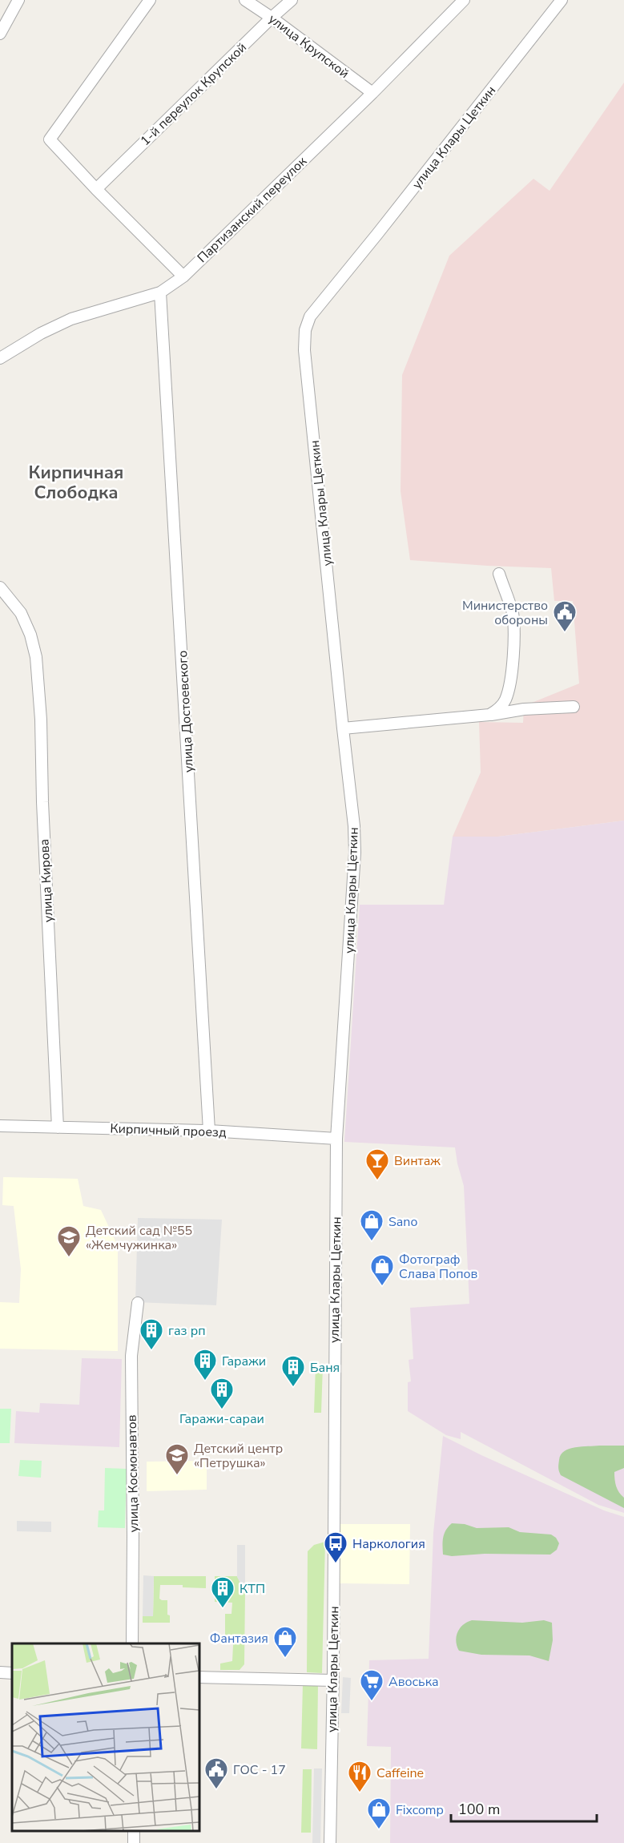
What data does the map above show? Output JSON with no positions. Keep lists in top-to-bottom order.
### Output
{
  "streets": {
    "street": [
      "улица Крупской",
      "1-й переулок Крупской",
      "улица Клары Цеткин",
      "Партизанский переулок",
      "улица Достоевского",
      "улица Кирова",
      "Кирпичный проезд",
      "улица Космонавтов"
    ]
  },
  "crossings": [
    ["улица Крупской", "1-й переулок Крупской"],
    ["улица Крупской", "Партизанский переулок"],
    ["улица Клары Цеткин", "Кирпичный проезд"],
    ["Партизанский переулок", "улица Достоевского"],
    ["улица Достоевского", "Кирпичный проезд"],
    ["улица Кирова", "Кирпичный проезд"]
  ],
  "districts": ["Кирпичная Слободка"],
  "places": {
    "public building": ["Министерство обороны", "ГОС - 17"],
    "bar": ["Винтаж"],
    "shop": [
      "Sano",
      "Фотограф Слава Попов",
      "Фантазия",
      "Fixcomp"
    ],
    "school or university": ["Детский сад №55 «Жемчужинка»", "Детский центр «Петрушка»"],
    "building": [
      "газ рп",
      "Гаражи",
      "Баня",
      "Гаражи-сараи",
      "КТП"
    ],
    "bus stop": ["Наркология"],
    "supermarket": ["Авоська"],
    "restaurant": ["Caffeine"]
  },
  "scale_bar": "100 m"
}
